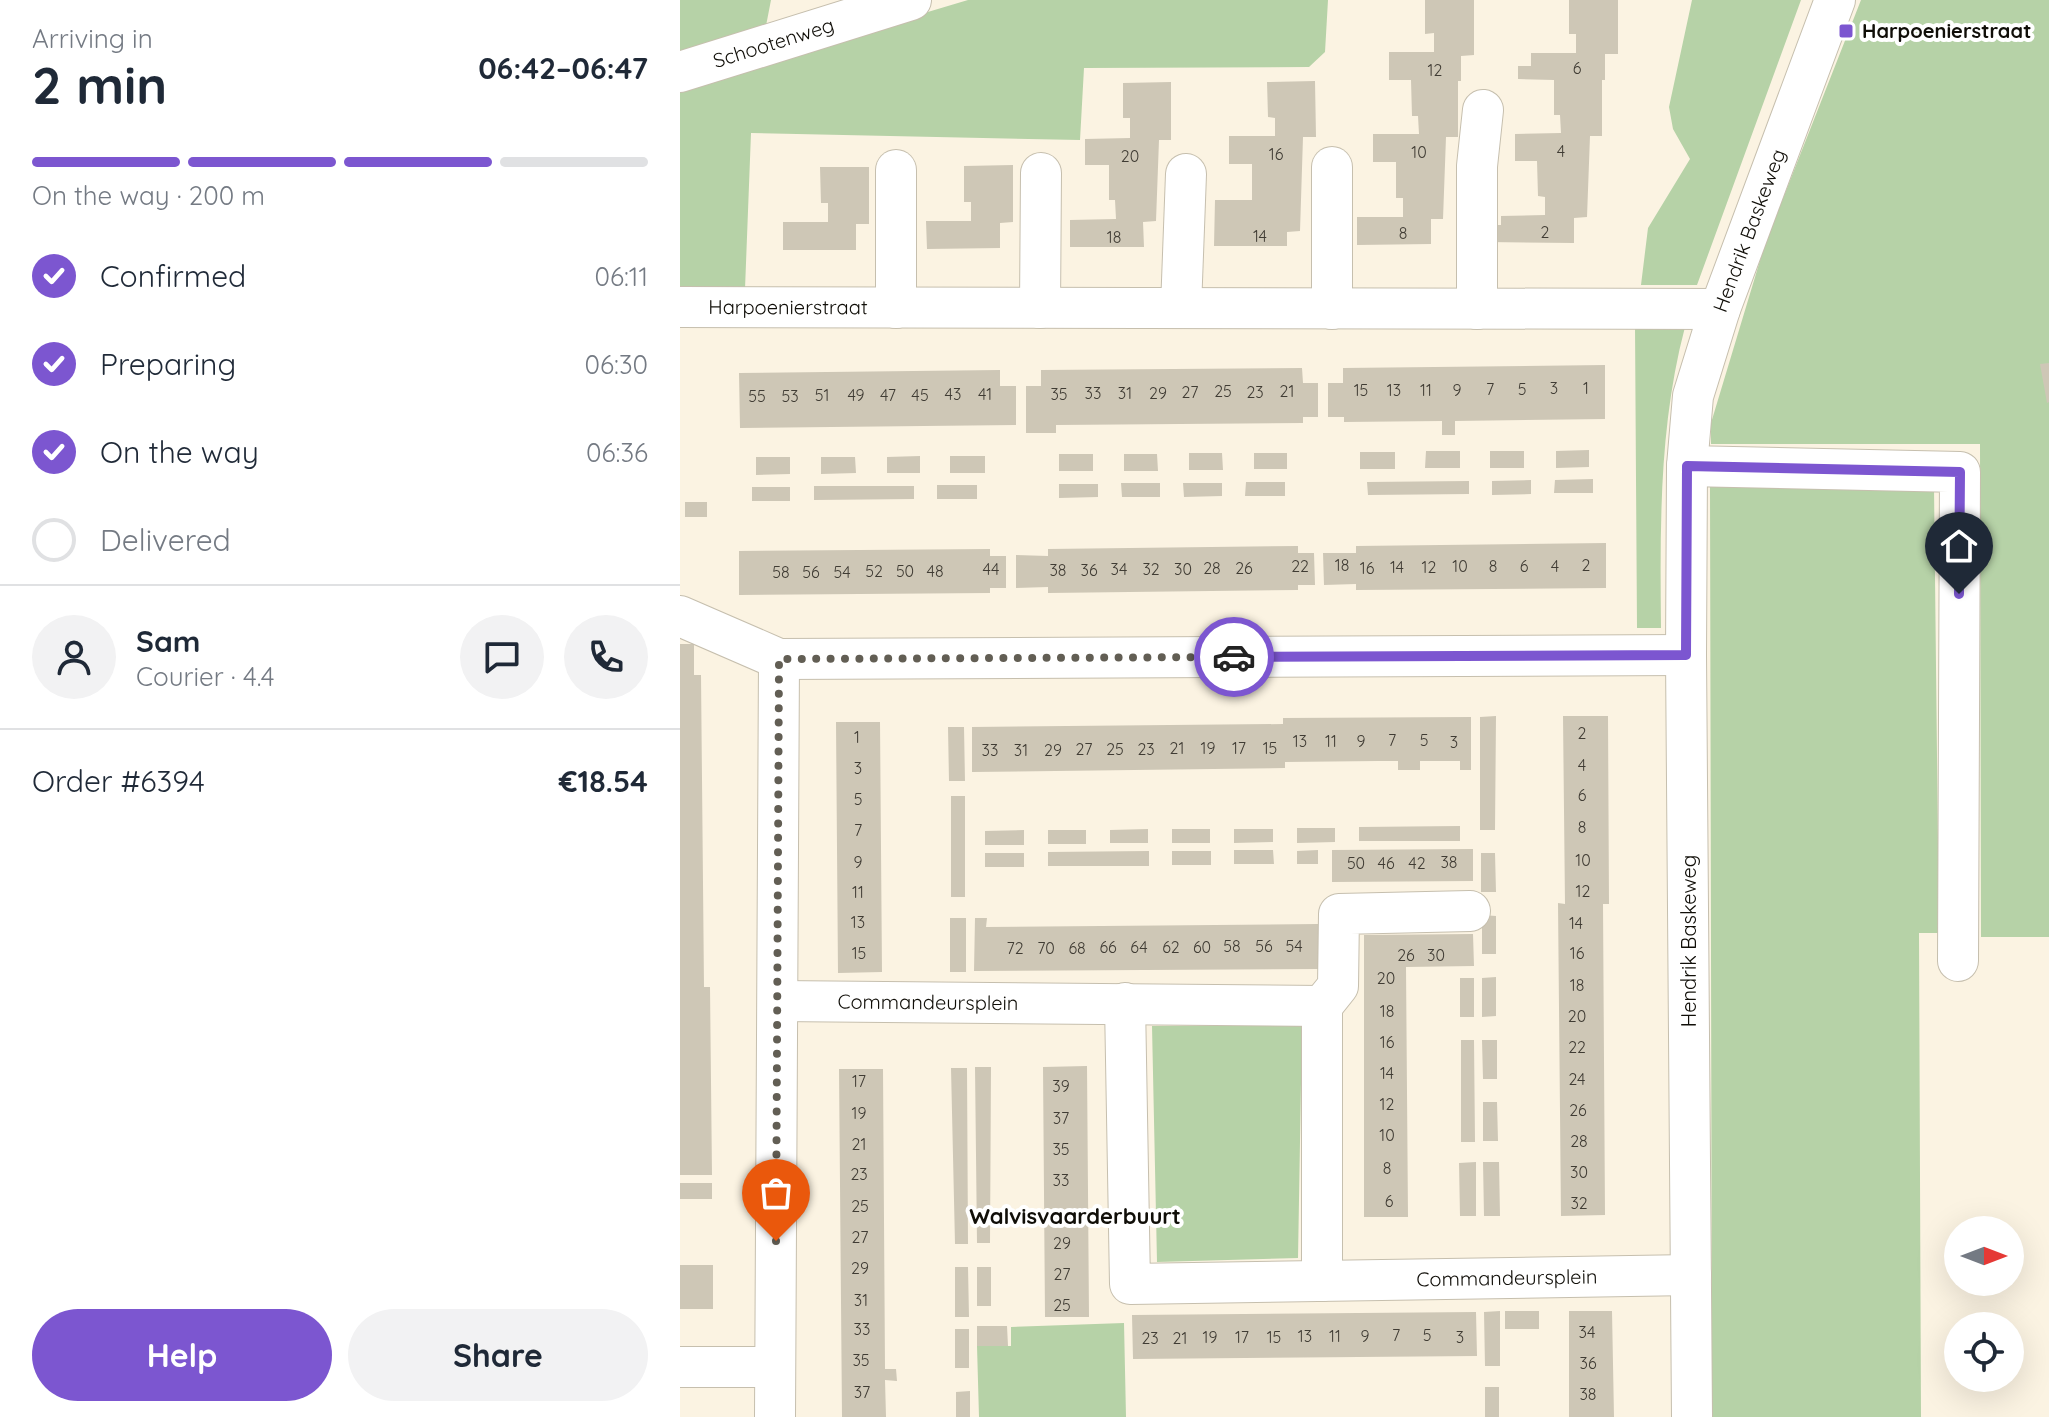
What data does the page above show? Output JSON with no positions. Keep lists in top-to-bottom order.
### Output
{
  "streets": {
    "street": [
      "Schootenweg",
      "Hendrik Baskeweg",
      "Harpoenierstraat",
      "Commandeursplein"
    ]
  },
  "crossings": [
    ["Hendrik Baskeweg", "Harpoenierstraat"],
    ["Hendrik Baskeweg", "Commandeursplein"]
  ],
  "districts": ["Walvisvaarderbuurt"],
  "places": {
    "transit": ["Harpoenierstraat"]
  },
  "house_numbers": [
    "6",
    "12",
    "4",
    "10",
    "16",
    "20",
    "2",
    "8",
    "14",
    "18",
    "3",
    "1",
    "7",
    "5",
    "15",
    "13",
    "11",
    "9",
    "25",
    "21",
    "27",
    "23",
    "33",
    "31",
    "29",
    "43",
    "41",
    "35",
    "51",
    "49",
    "47",
    "45",
    "55",
    "53",
    "18",
    "2",
    "22",
    "10",
    "8",
    "6",
    "4",
    "14",
    "12",
    "28",
    "26",
    "16",
    "44",
    "34",
    "32",
    "30",
    "38",
    "36",
    "52",
    "50",
    "48",
    "58",
    "56",
    "54",
    "2",
    "1",
    "7",
    "5",
    "13",
    "11",
    "9",
    "3",
    "21",
    "19",
    "17",
    "15",
    "27",
    "25",
    "23",
    "33",
    "31",
    "29",
    "4",
    "3",
    "6",
    "5",
    "8",
    "7",
    "10",
    "9",
    "38",
    "50",
    "46",
    "42",
    "12",
    "11",
    "13",
    "14",
    "58",
    "56",
    "54",
    "66",
    "64",
    "62",
    "60",
    "72",
    "70",
    "68",
    "15",
    "16",
    "26",
    "30",
    "20",
    "18",
    "18",
    "20",
    "16",
    "22",
    "14",
    "24",
    "17",
    "39",
    "12",
    "26",
    "19",
    "37",
    "10",
    "28",
    "21",
    "35",
    "8",
    "30",
    "23",
    "33",
    "6",
    "32",
    "25",
    "27",
    "29",
    "29",
    "27",
    "31",
    "25",
    "33",
    "34",
    "7",
    "5",
    "13",
    "11",
    "9",
    "19",
    "17",
    "15",
    "3",
    "23",
    "21",
    "35",
    "36",
    "37",
    "38"
  ],
  "north": "right",
  "page": {
    "heading": ["2 min", "Arriving in", "06:42–06:47"],
    "panel": [
      "Sam",
      "Courier · 4.4",
      "Order #6394",
      "€18.54"
    ],
    "bar": "On the way · 200 m",
    "list": [
      ["Confirmed", "06:11"],
      ["Preparing", "06:30"],
      ["On the way", "06:36"],
      "Delivered"
    ],
    "buttons": ["Help", "Share"]
  }
}
